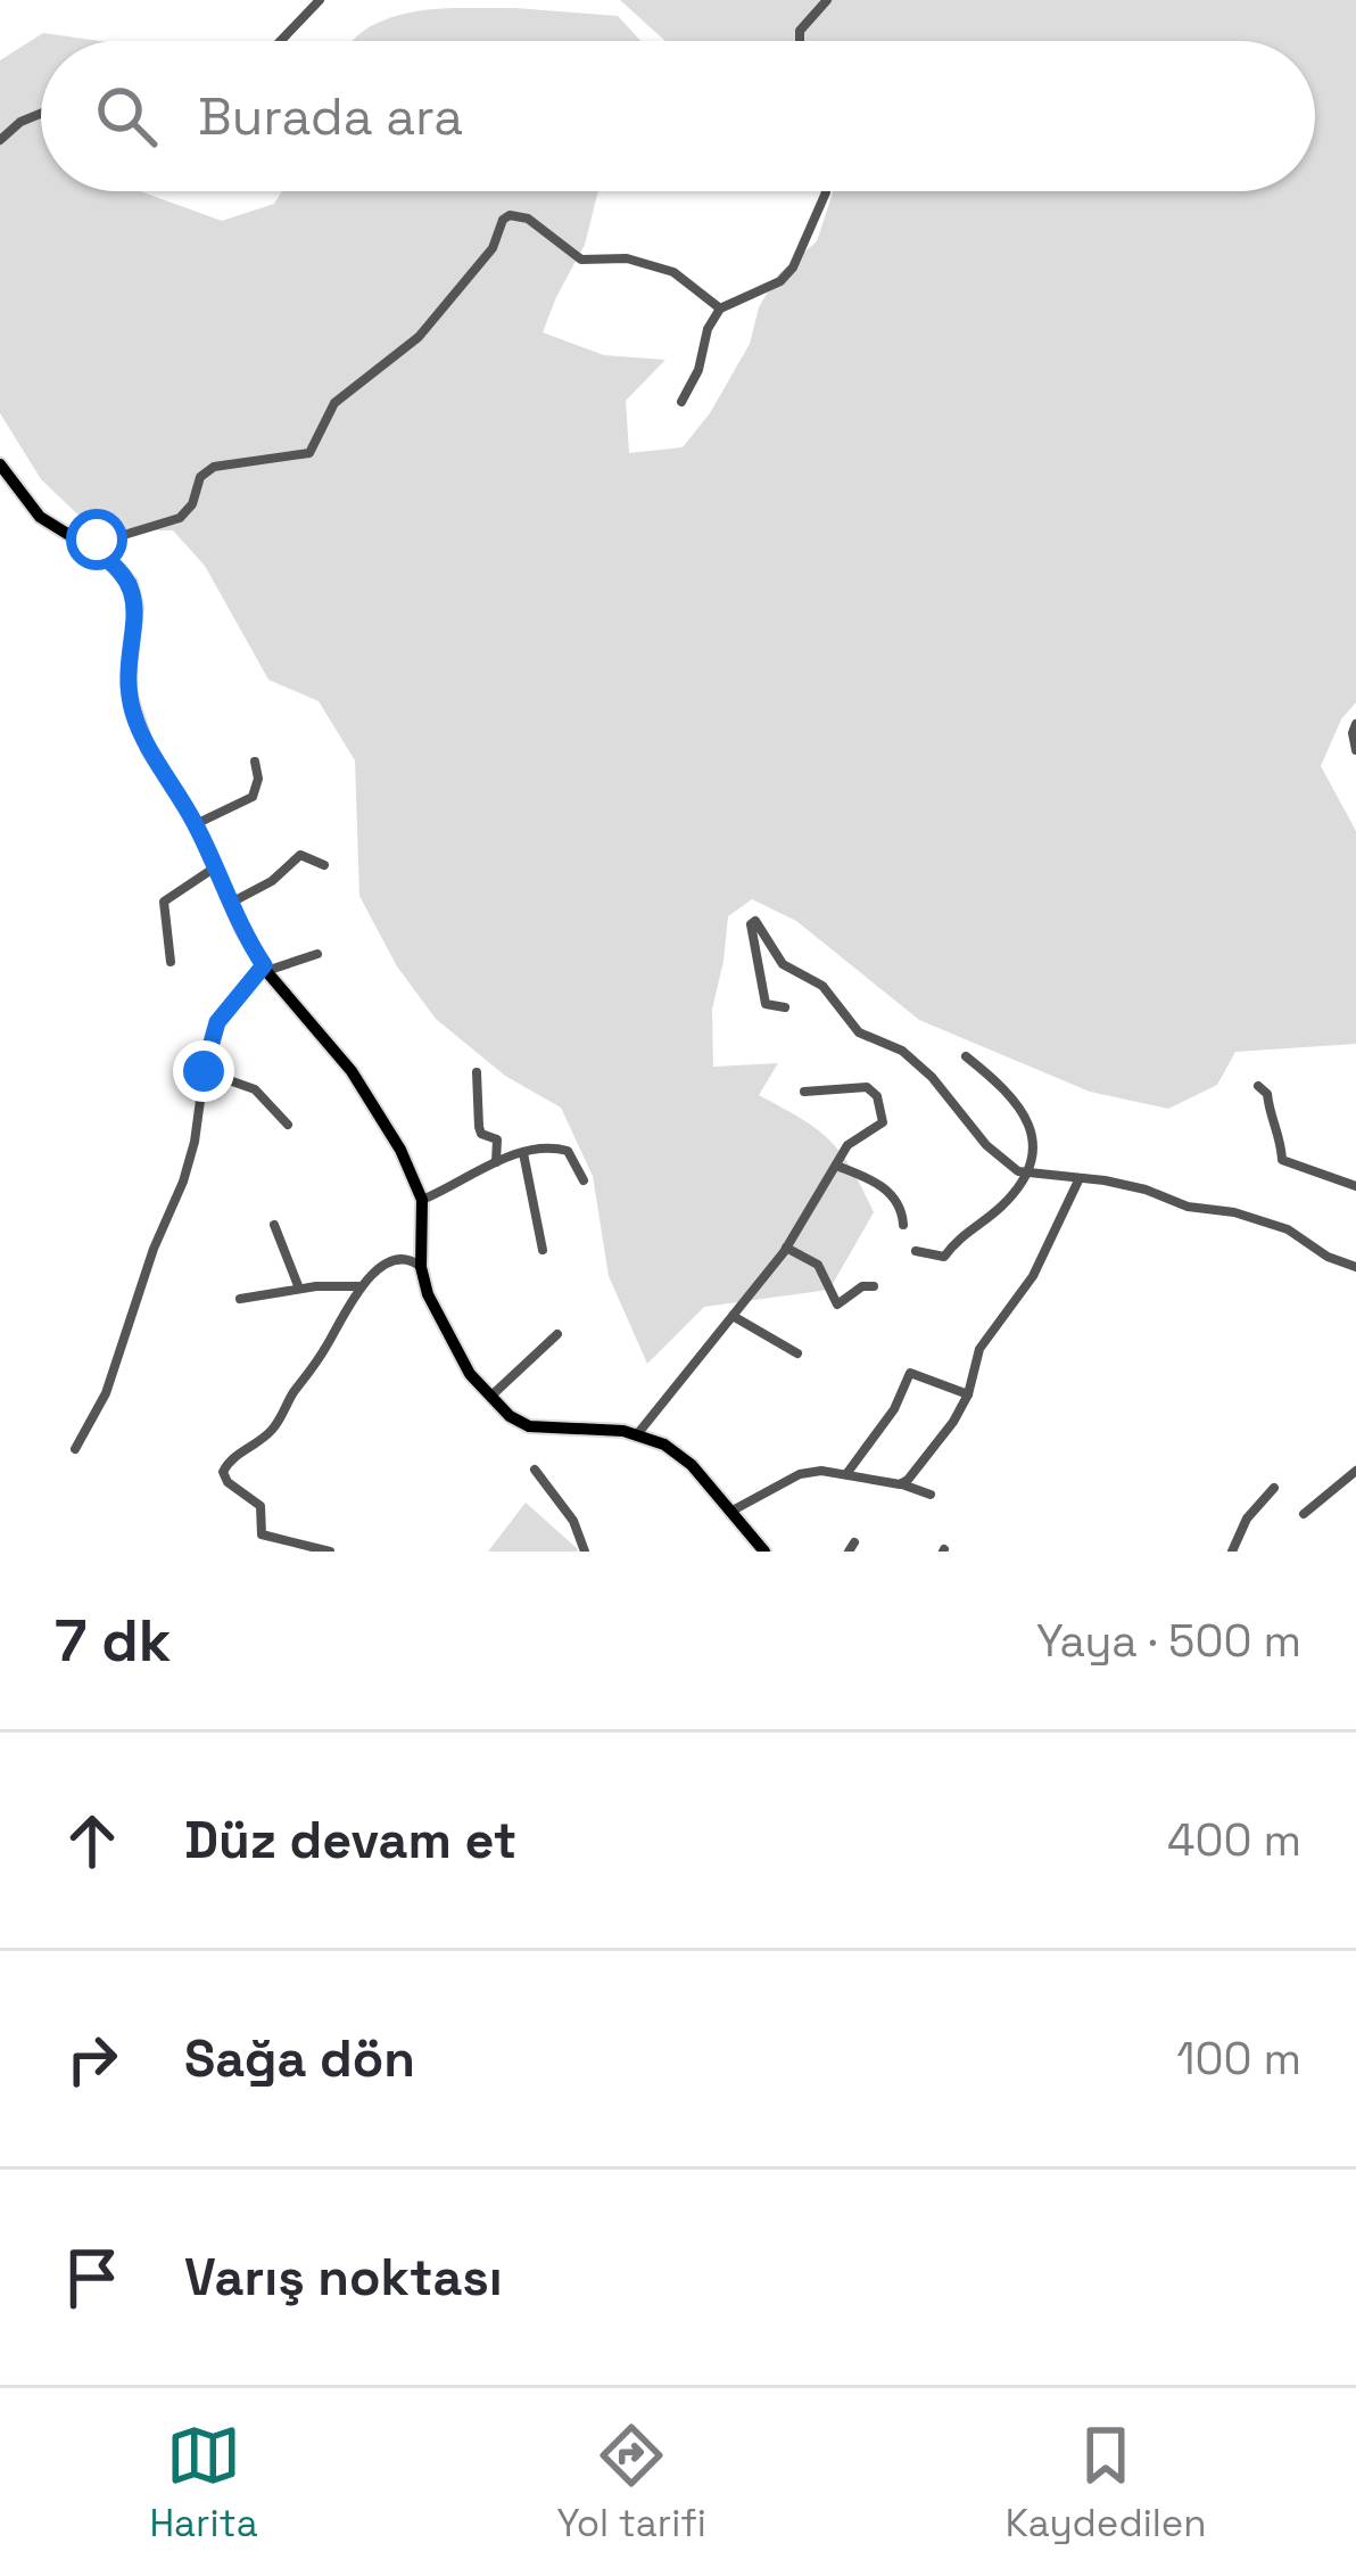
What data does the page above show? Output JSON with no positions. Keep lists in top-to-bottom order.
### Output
{
  "page": {
    "search": "Burada ara",
    "heading": ["7 dk", "Yaya · 500 m"],
    "list": [
      ["Düz devam et", "400 m"],
      ["Sağa dön", "100 m"],
      "Varış noktası"
    ],
    "nav": ["Harita", "Yol tarifi", "Kaydedilen"]
  }
}
